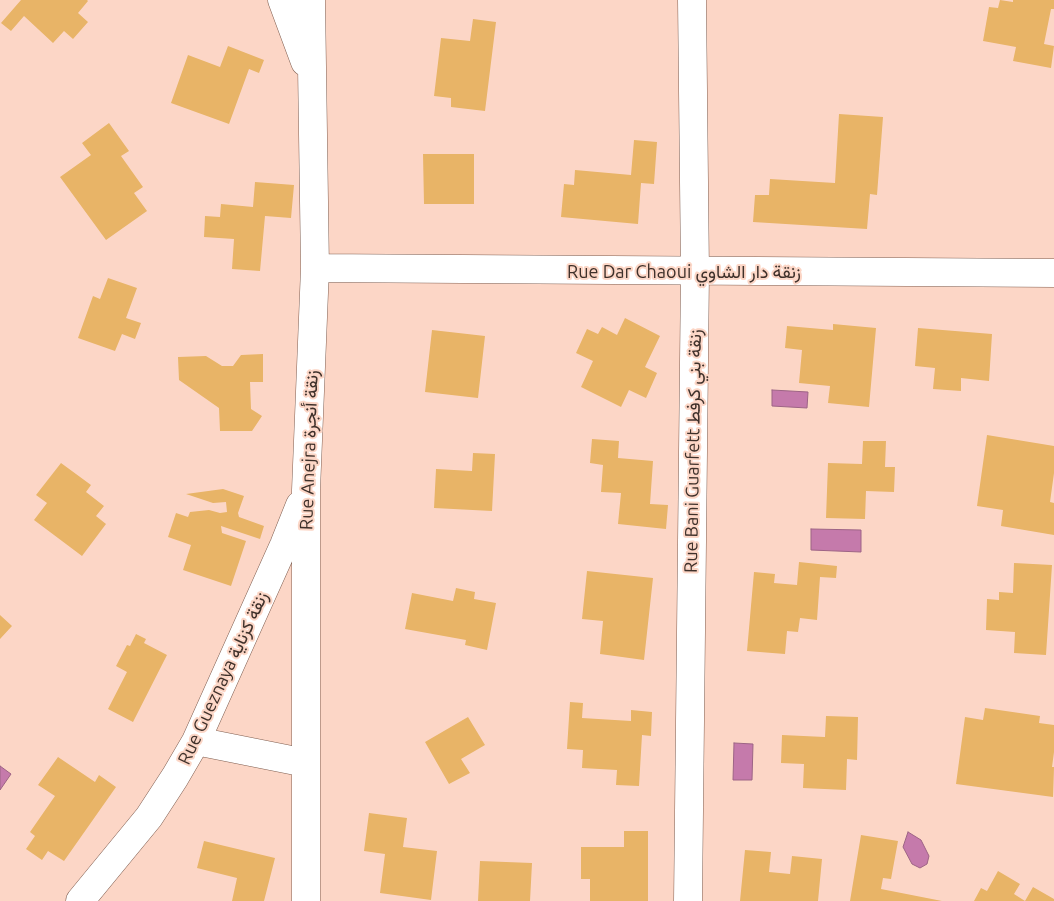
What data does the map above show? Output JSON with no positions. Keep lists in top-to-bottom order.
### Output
{
  "streets": {
    "street": [
      "Rue Dar Chaoui زنقة دار الشاوي",
      "Rue Anejra زنقة أنجرة",
      "Rue Bani Guarfett زنقة بني كرفط",
      "Rue Gueznaya زنقة كزناية"
    ]
  },
  "crossings": [
    ["Rue Dar Chaoui زنقة دار الشاوي", "Rue Anejra زنقة أنجرة"],
    ["Rue Dar Chaoui زنقة دار الشاوي", "Rue Bani Guarfett زنقة بني كرفط"],
    ["Rue Anejra زنقة أنجرة", "Rue Gueznaya زنقة كزناية"]
  ]
}
